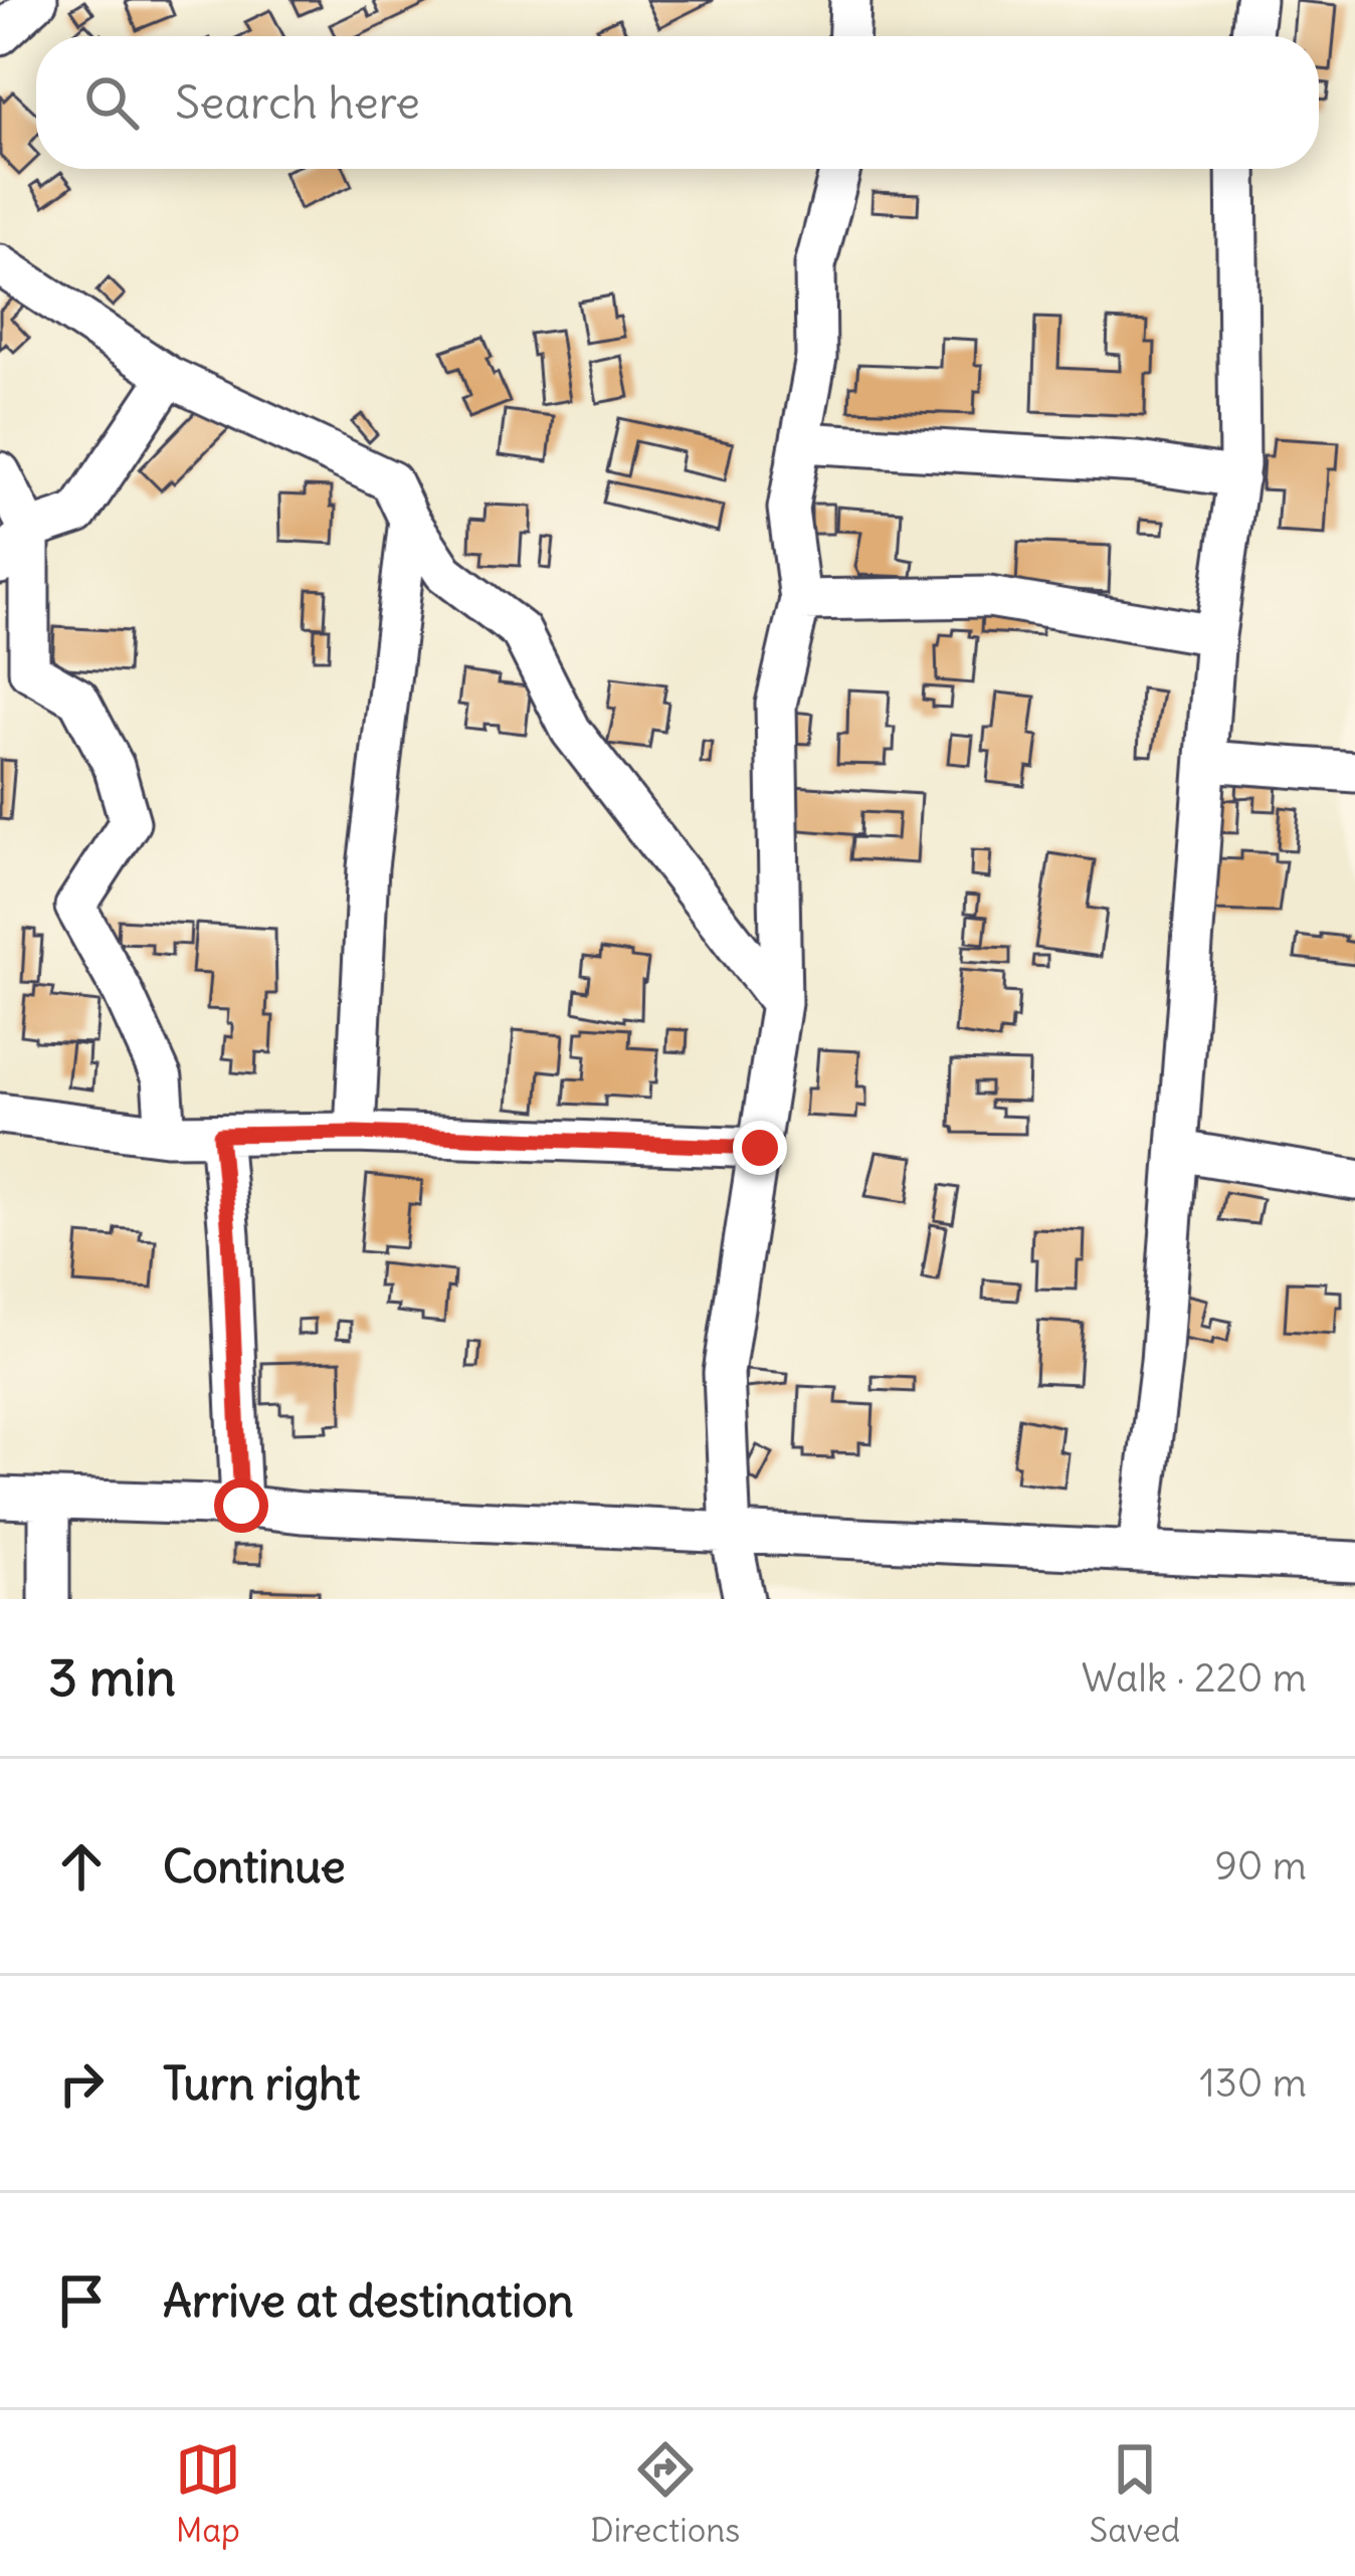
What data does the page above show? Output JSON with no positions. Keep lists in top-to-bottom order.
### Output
{
  "page": {
    "search": "Search here",
    "heading": ["3 min", "Walk · 220 m"],
    "list": [
      ["Continue", "90 m"],
      ["Turn right", "130 m"],
      "Arrive at destination"
    ],
    "nav": ["Map", "Directions", "Saved"]
  }
}
